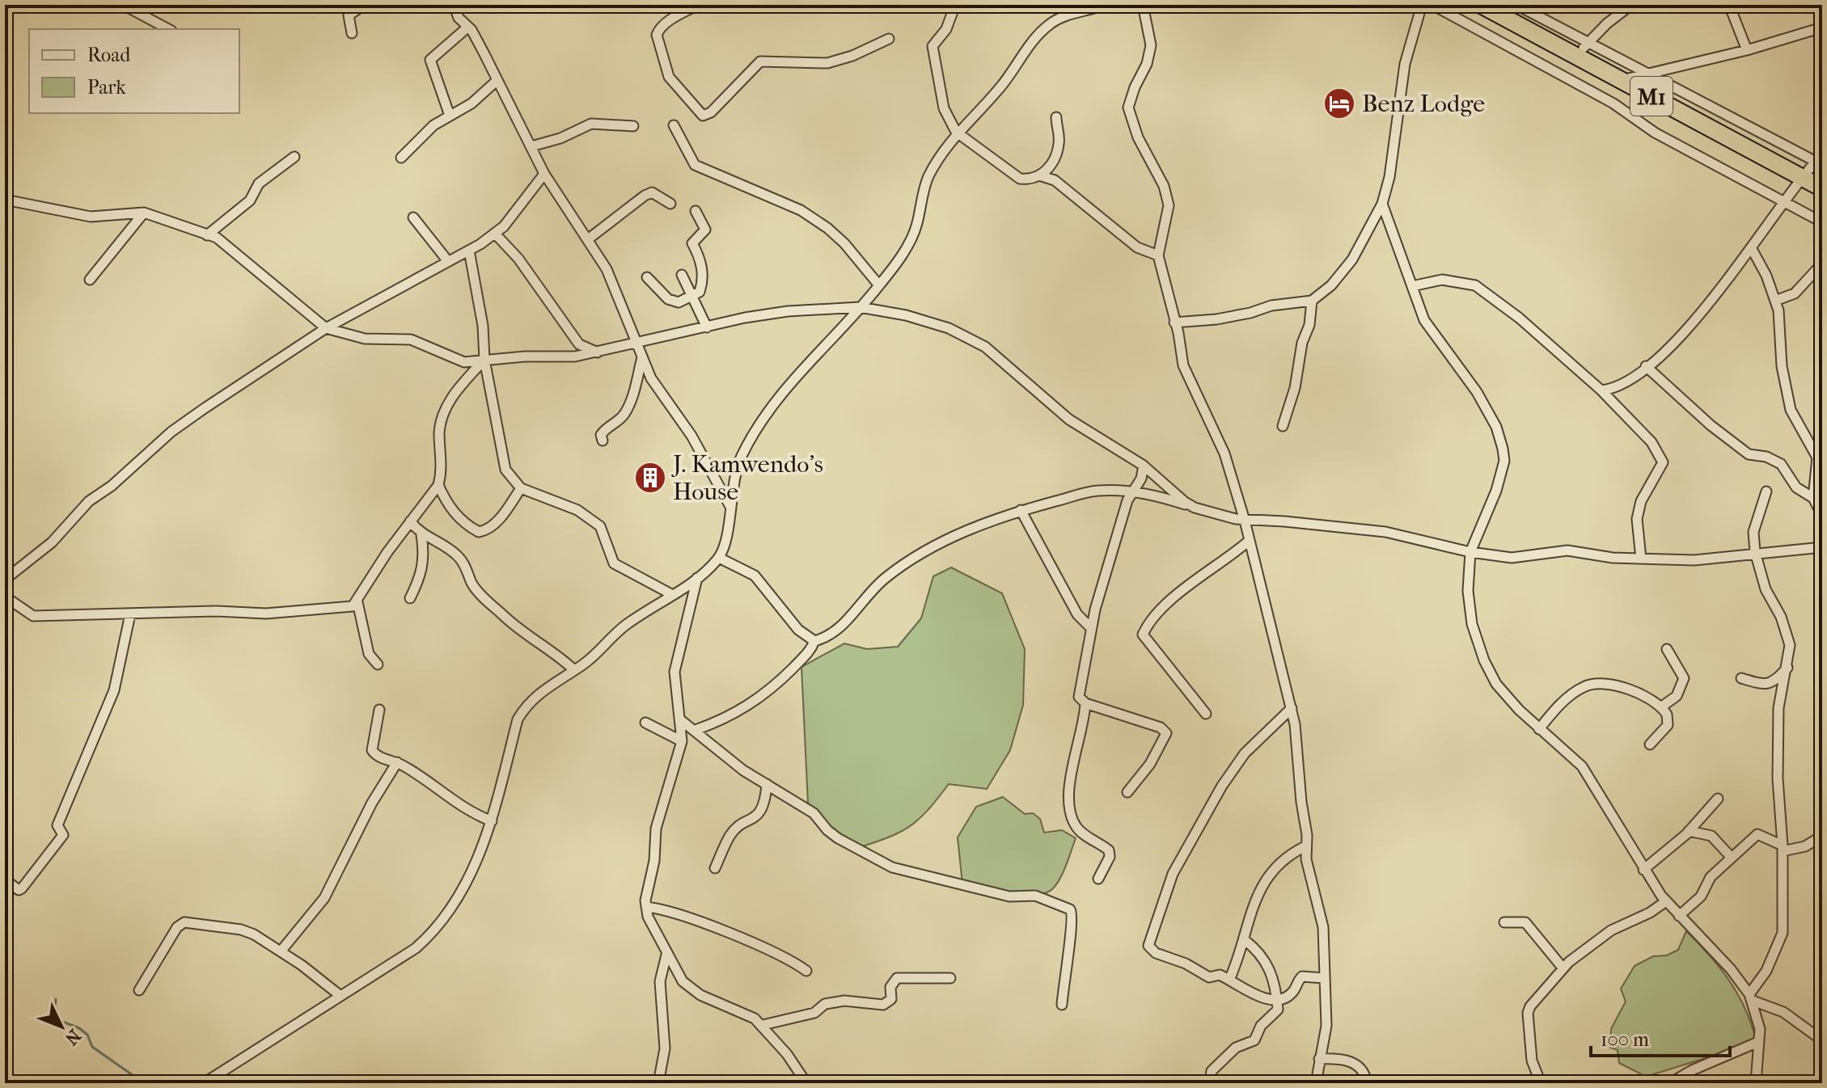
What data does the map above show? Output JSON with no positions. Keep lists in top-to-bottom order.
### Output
{
  "streets": {
    "highway": ["M1"]
  },
  "places": {
    "hotel": ["Benz Lodge"],
    "building": ["J. Kamwendo's House"]
  },
  "legend": ["Road", "Park"],
  "scale_bar": "100 m",
  "north": "bottom right"
}
